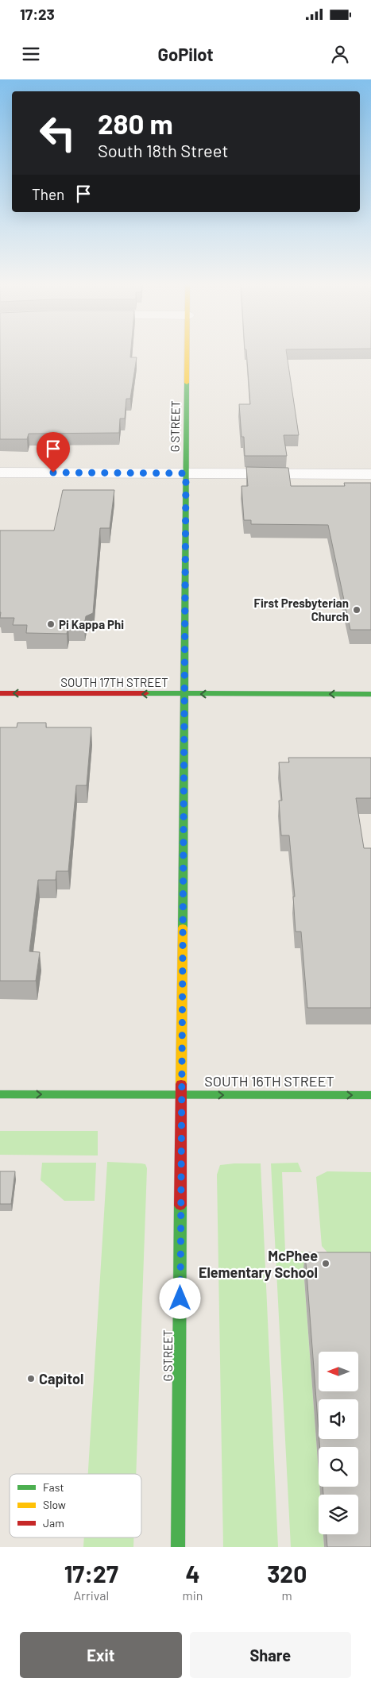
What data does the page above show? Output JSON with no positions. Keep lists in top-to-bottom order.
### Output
{
  "streets": {
    "street": ["G STREET", "SOUTH 17TH STREET", "SOUTH 16TH STREET"]
  },
  "crossings": [
    ["G STREET", "SOUTH 17TH STREET"],
    ["G STREET", "SOUTH 16TH STREET"]
  ],
  "one_way": ["SOUTH 17TH STREET", "SOUTH 16TH STREET"],
  "places": [
    "First Presbyterian Church",
    "Pi Kappa Phi",
    "McPhee Elementary School",
    "Capitol"
  ],
  "legend": ["Fast", "Slow", "Jam"],
  "north": "left",
  "page": {
    "status": "17:23",
    "header": "GoPilot",
    "turn": ["280 m", "South 18th Street"],
    "then": "Then",
    "eta": [
      "17:27",
      "Arrival",
      "4",
      "min",
      "320",
      "m"
    ],
    "buttons": ["Exit", "Share"]
  }
}
